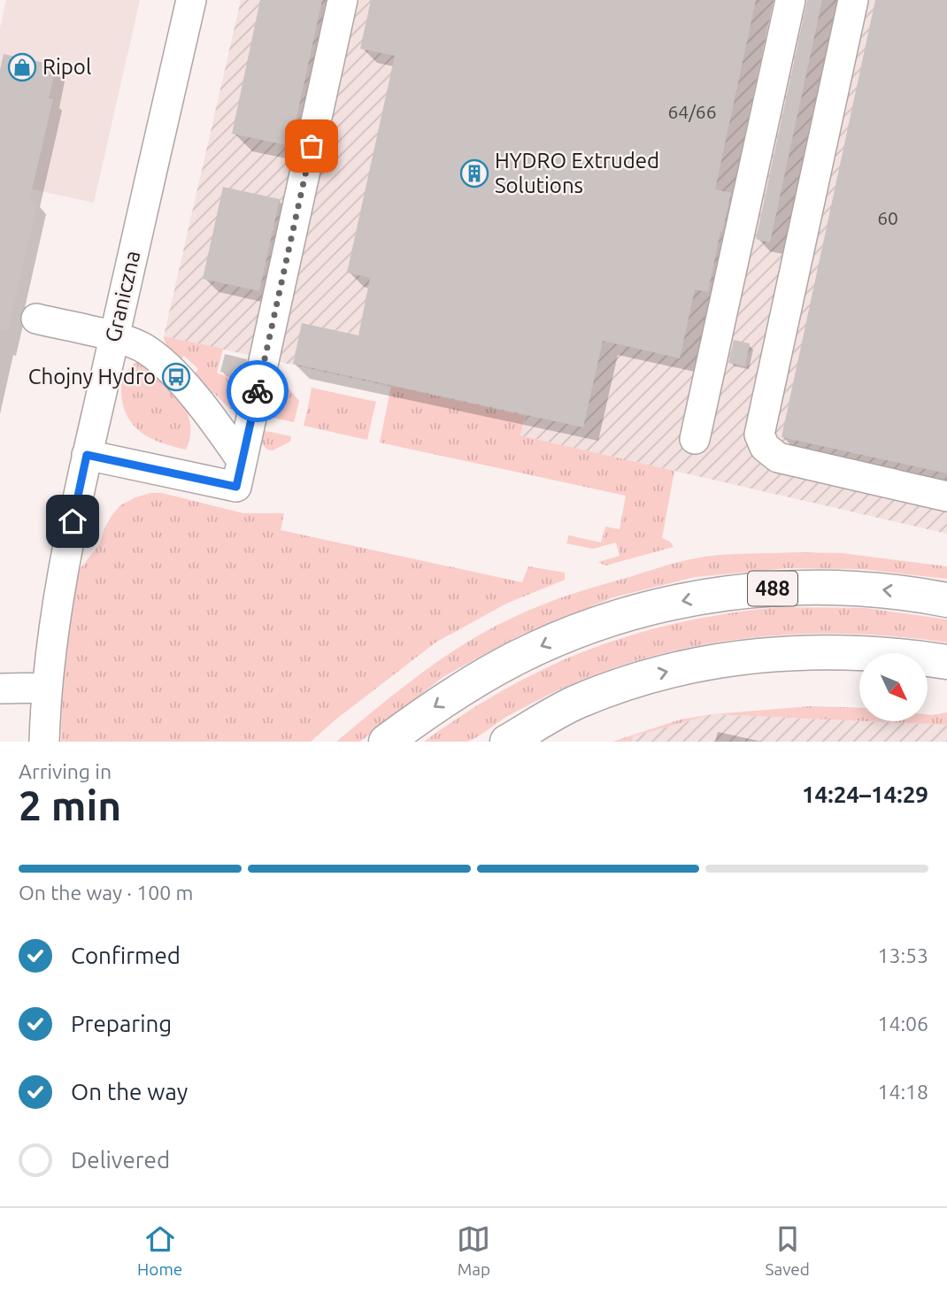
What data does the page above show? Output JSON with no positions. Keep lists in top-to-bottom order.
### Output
{
  "streets": {
    "main road": ["488"],
    "street": ["Graniczna"]
  },
  "places": {
    "shop": ["Ripol"],
    "building": ["HYDRO Extruded Solutions"],
    "bus stop": ["Chojny Hydro"]
  },
  "house_numbers": ["64/66", "60"],
  "north": "bottom right",
  "page": {
    "heading": ["2 min", "Arriving in", "14:24–14:29"],
    "bar": "On the way · 100 m",
    "list": [
      ["Confirmed", "13:53"],
      ["Preparing", "14:06"],
      ["On the way", "14:18"],
      "Delivered"
    ],
    "tabs": ["Home", "Map", "Saved"]
  }
}
